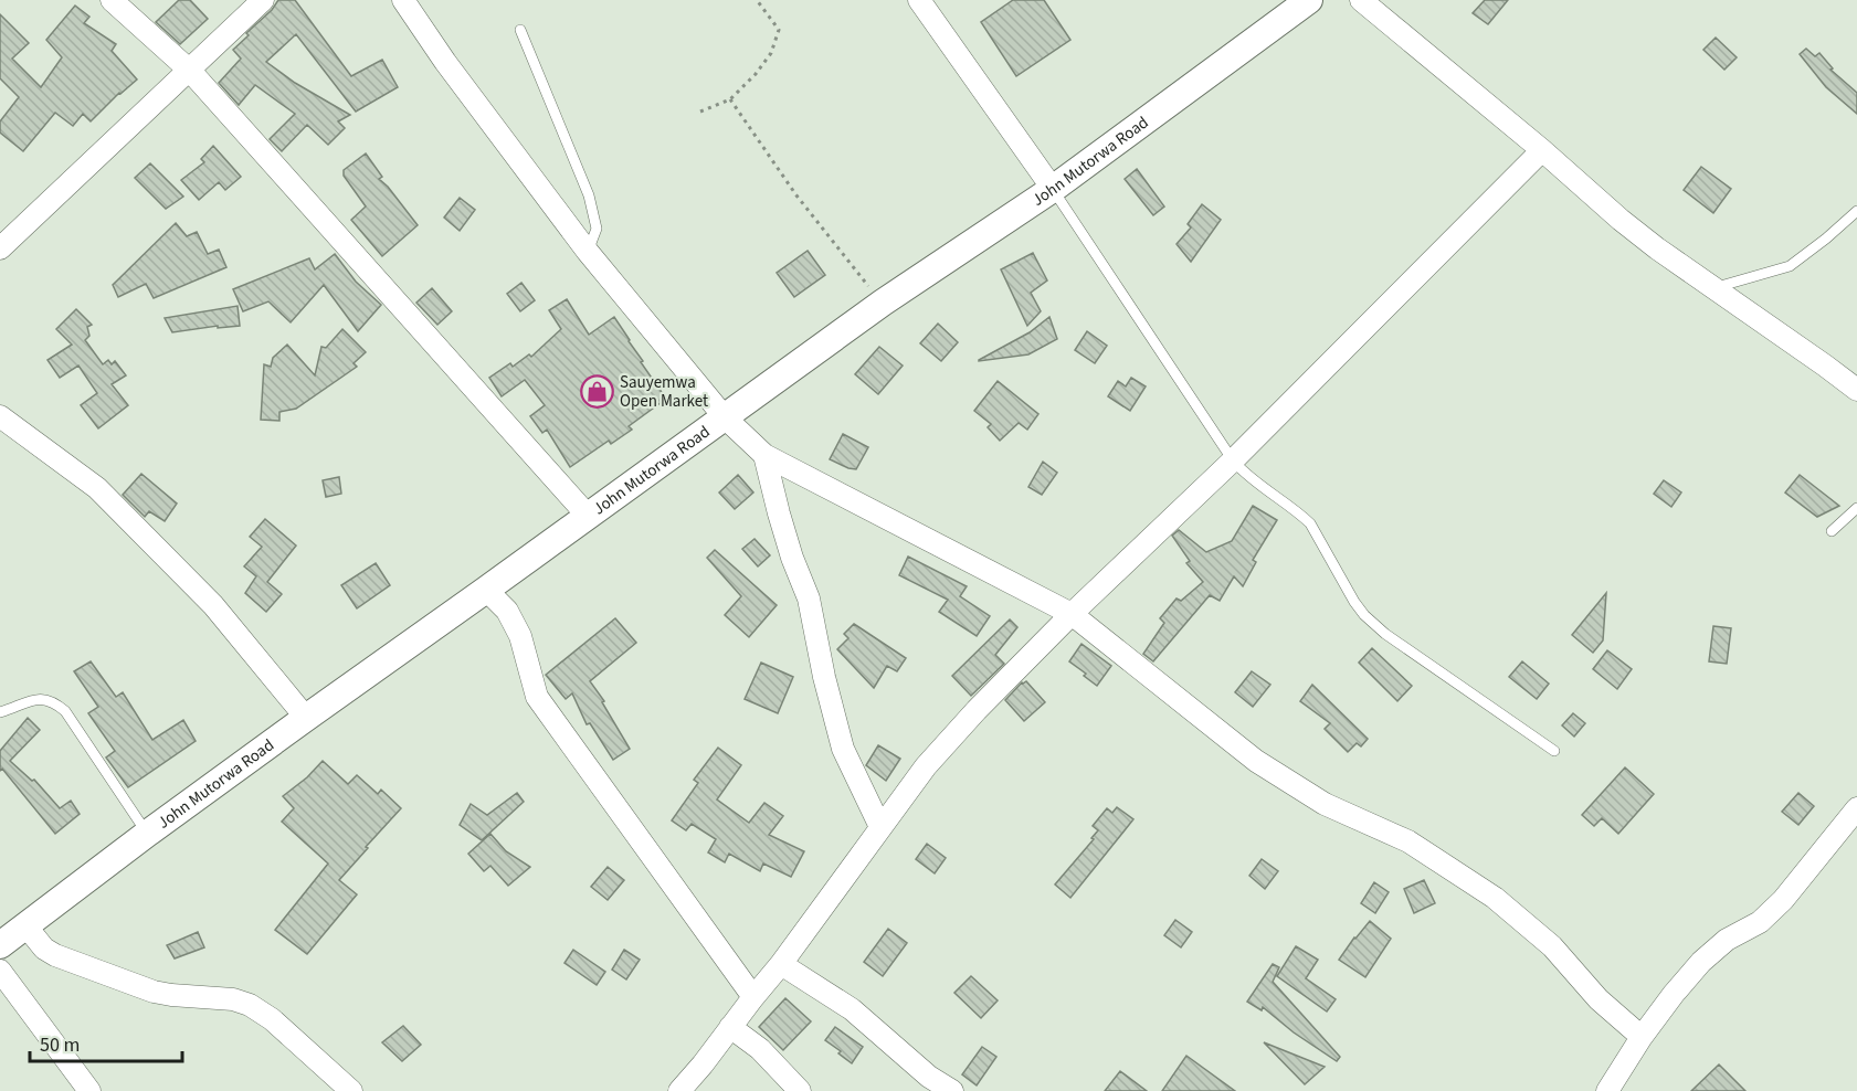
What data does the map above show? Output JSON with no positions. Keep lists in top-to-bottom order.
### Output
{
  "streets": {
    "street": ["John Mutorwa Road"]
  },
  "places": {
    "shop": ["Sauyemwa Open Market"]
  },
  "scale_bar": "50 m"
}
